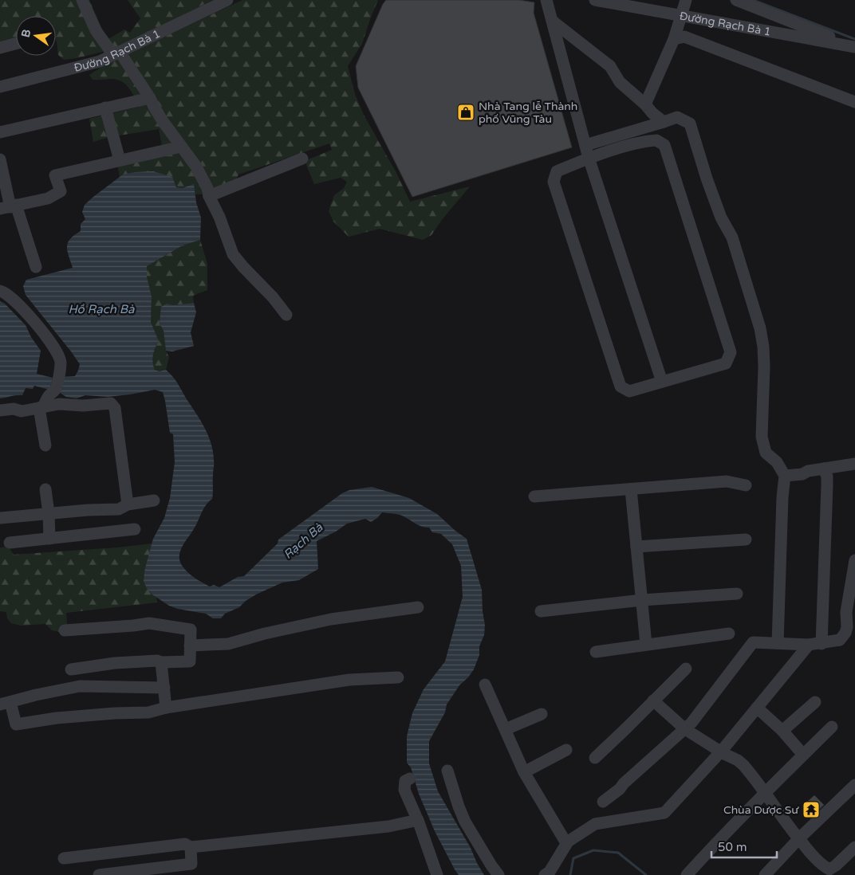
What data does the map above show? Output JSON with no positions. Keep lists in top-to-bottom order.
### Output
{
  "streets": {
    "street": ["Đường Rạch Bà 1"]
  },
  "water": ["Hồ Rạch Bà", "Rạch Bà"],
  "places": {
    "shop": ["Nhà Tang lễ Thành phố Vũng Tàu"],
    "temple": ["Chùa Dược Sư"]
  },
  "scale_bar": "50 m",
  "north": "left"
}
